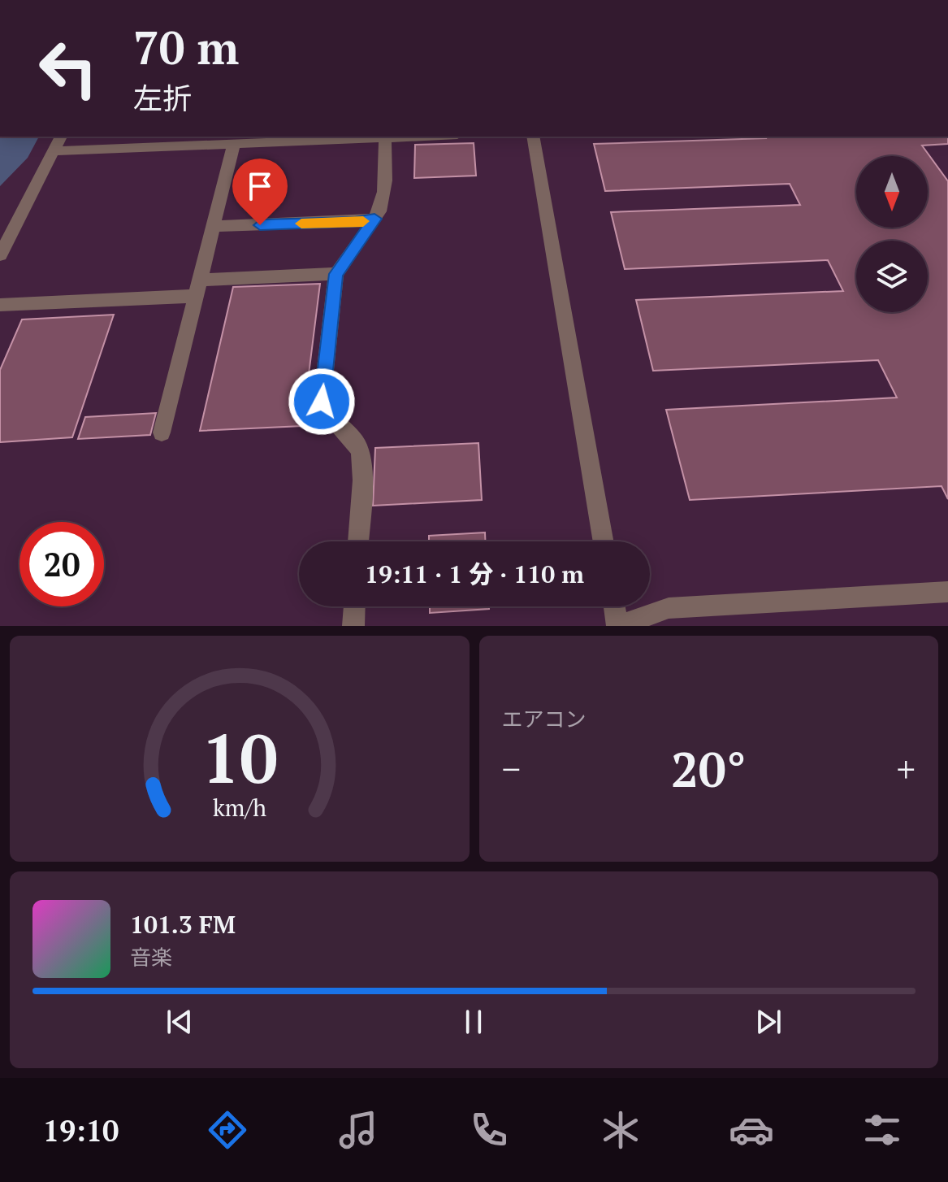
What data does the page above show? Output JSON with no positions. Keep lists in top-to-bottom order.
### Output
{
  "north": "bottom",
  "page": {
    "turn": ["70 m", "左折"],
    "limit": "20",
    "trip": "19:11 · 1 分 · 110 m",
    "tile": "エアコン",
    "heat": ["−", "20°", "+"],
    "song": ["101.3 FM", "音楽"],
    "tabs": "19:10",
    "gauge": ["10", "km/h"]
  }
}
